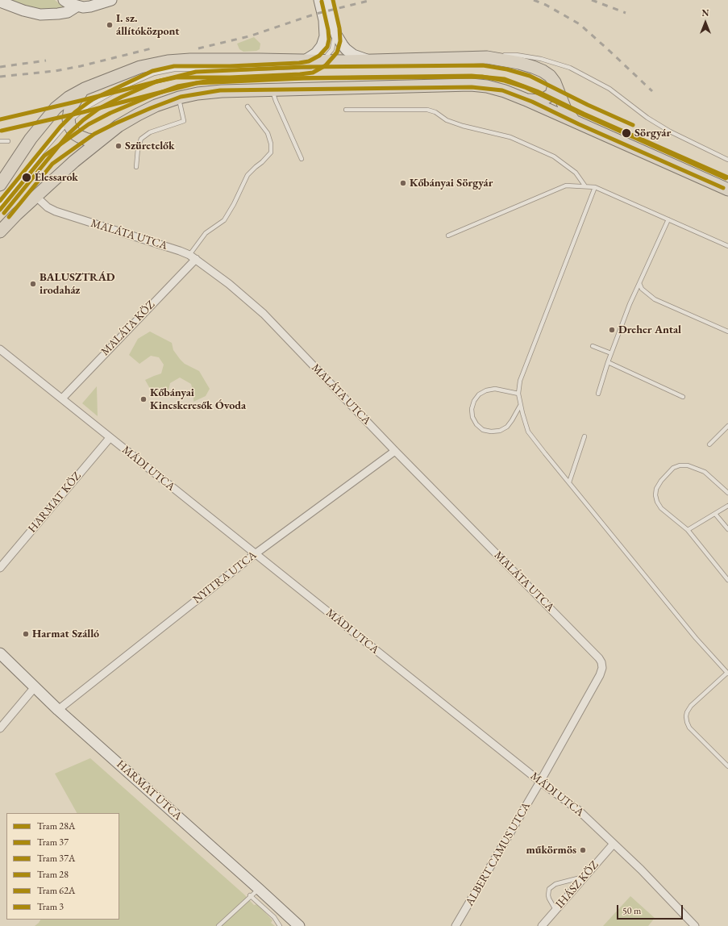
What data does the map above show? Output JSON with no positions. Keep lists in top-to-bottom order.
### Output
{
  "streets": {
    "street": [
      "MALÁTA UTCA",
      "MALÁTA KÖZ",
      "MÁDI UTCA",
      "HARMAT KÖZ",
      "NYITRA UTCA",
      "HARMAT UTCA",
      "ALBERT CAMUS UTCA",
      "IHÁSZ KÖZ"
    ]
  },
  "crossings": [
    ["MALÁTA UTCA", "MALÁTA KÖZ"],
    ["MALÁTA UTCA", "NYITRA UTCA"],
    ["MALÁTA UTCA", "ALBERT CAMUS UTCA"],
    ["MALÁTA KÖZ", "MÁDI UTCA"],
    ["MÁDI UTCA", "HARMAT KÖZ"],
    ["MÁDI UTCA", "NYITRA UTCA"],
    ["MÁDI UTCA", "ALBERT CAMUS UTCA"],
    ["MÁDI UTCA", "IHÁSZ KÖZ"],
    ["NYITRA UTCA", "HARMAT UTCA"]
  ],
  "places": [
    "I. sz. állítóközpont",
    "Sörgyár",
    "Szüretelők",
    "Élessarok",
    "Kőbányai Sörgyár",
    "BALUSZTRÁD irodaház",
    "Dreher Antal",
    "Kőbányai Kincskeresők Óvoda",
    "Harmat Szálló",
    "műkörmös"
  ],
  "lines": [
    "tram line 62A",
    "tram line 3",
    "tram line 37A",
    "tram line 28A",
    "tram line 37",
    "tram line 28"
  ],
  "legend": [
    "Tram 28A",
    "Tram 37",
    "Tram 37A",
    "Tram 28",
    "Tram 62A",
    "Tram 3"
  ],
  "scale_bar": "50 m",
  "north": "top"
}
